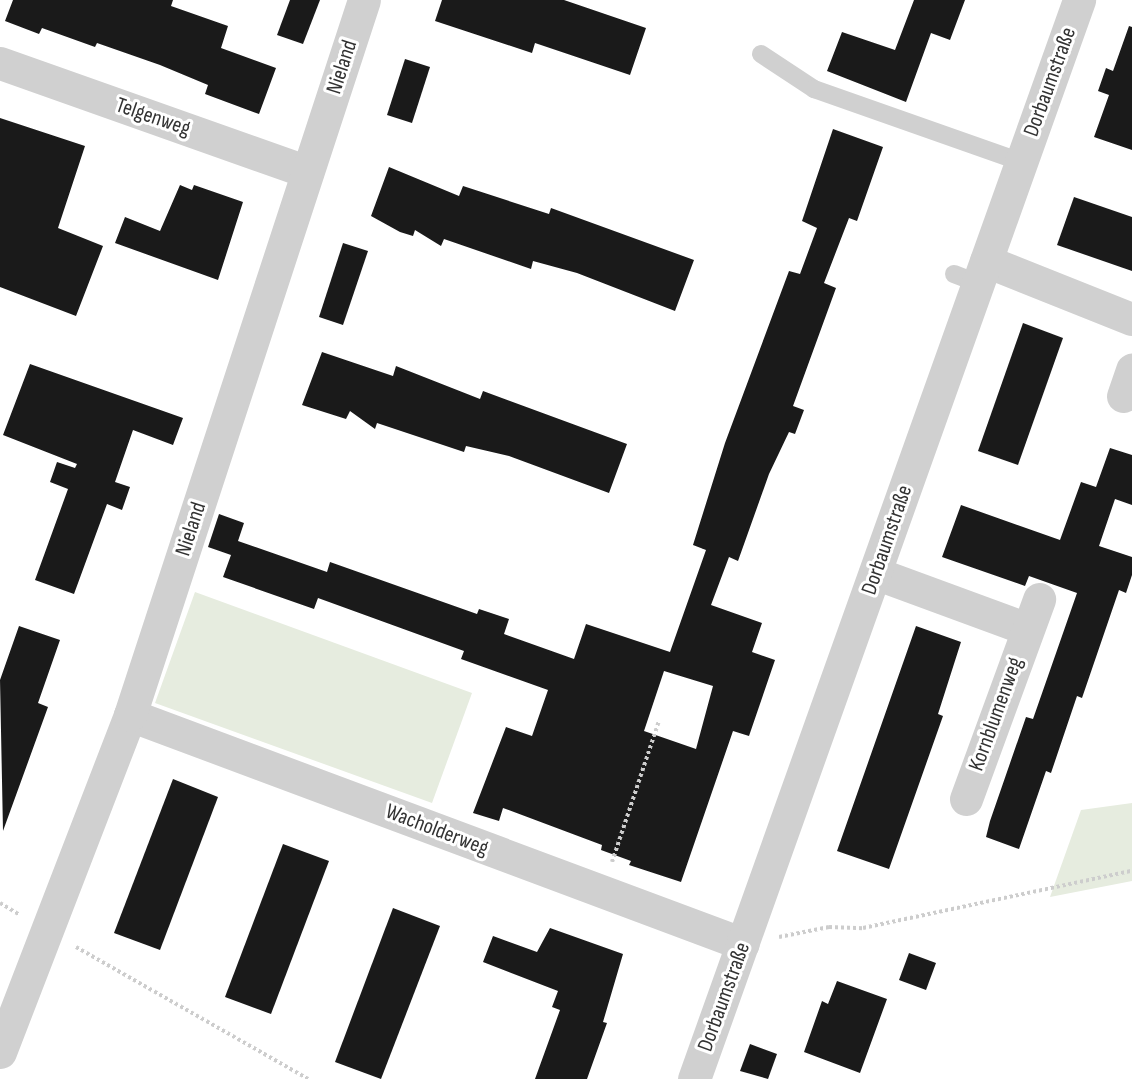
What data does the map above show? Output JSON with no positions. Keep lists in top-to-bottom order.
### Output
{
  "streets": {
    "street": [
      "Nieland",
      "Dorbaumstraße",
      "Telgenweg",
      "Kornblumenweg",
      "Wacholderweg"
    ]
  },
  "crossings": [
    ["Nieland", "Telgenweg"],
    ["Nieland", "Wacholderweg"],
    ["Dorbaumstraße", "Kornblumenweg"],
    ["Dorbaumstraße", "Wacholderweg"]
  ]
}
